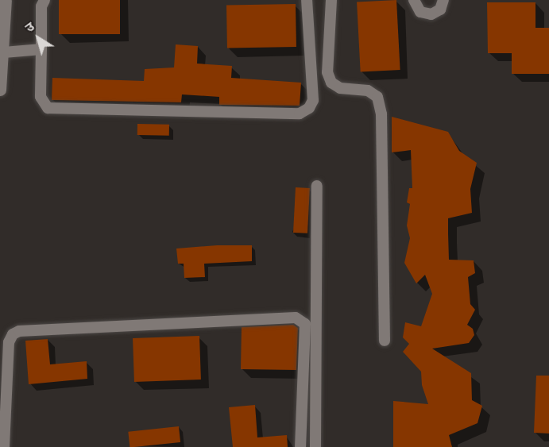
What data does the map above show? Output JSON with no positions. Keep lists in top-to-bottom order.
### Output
{
  "north": "top left"
}
